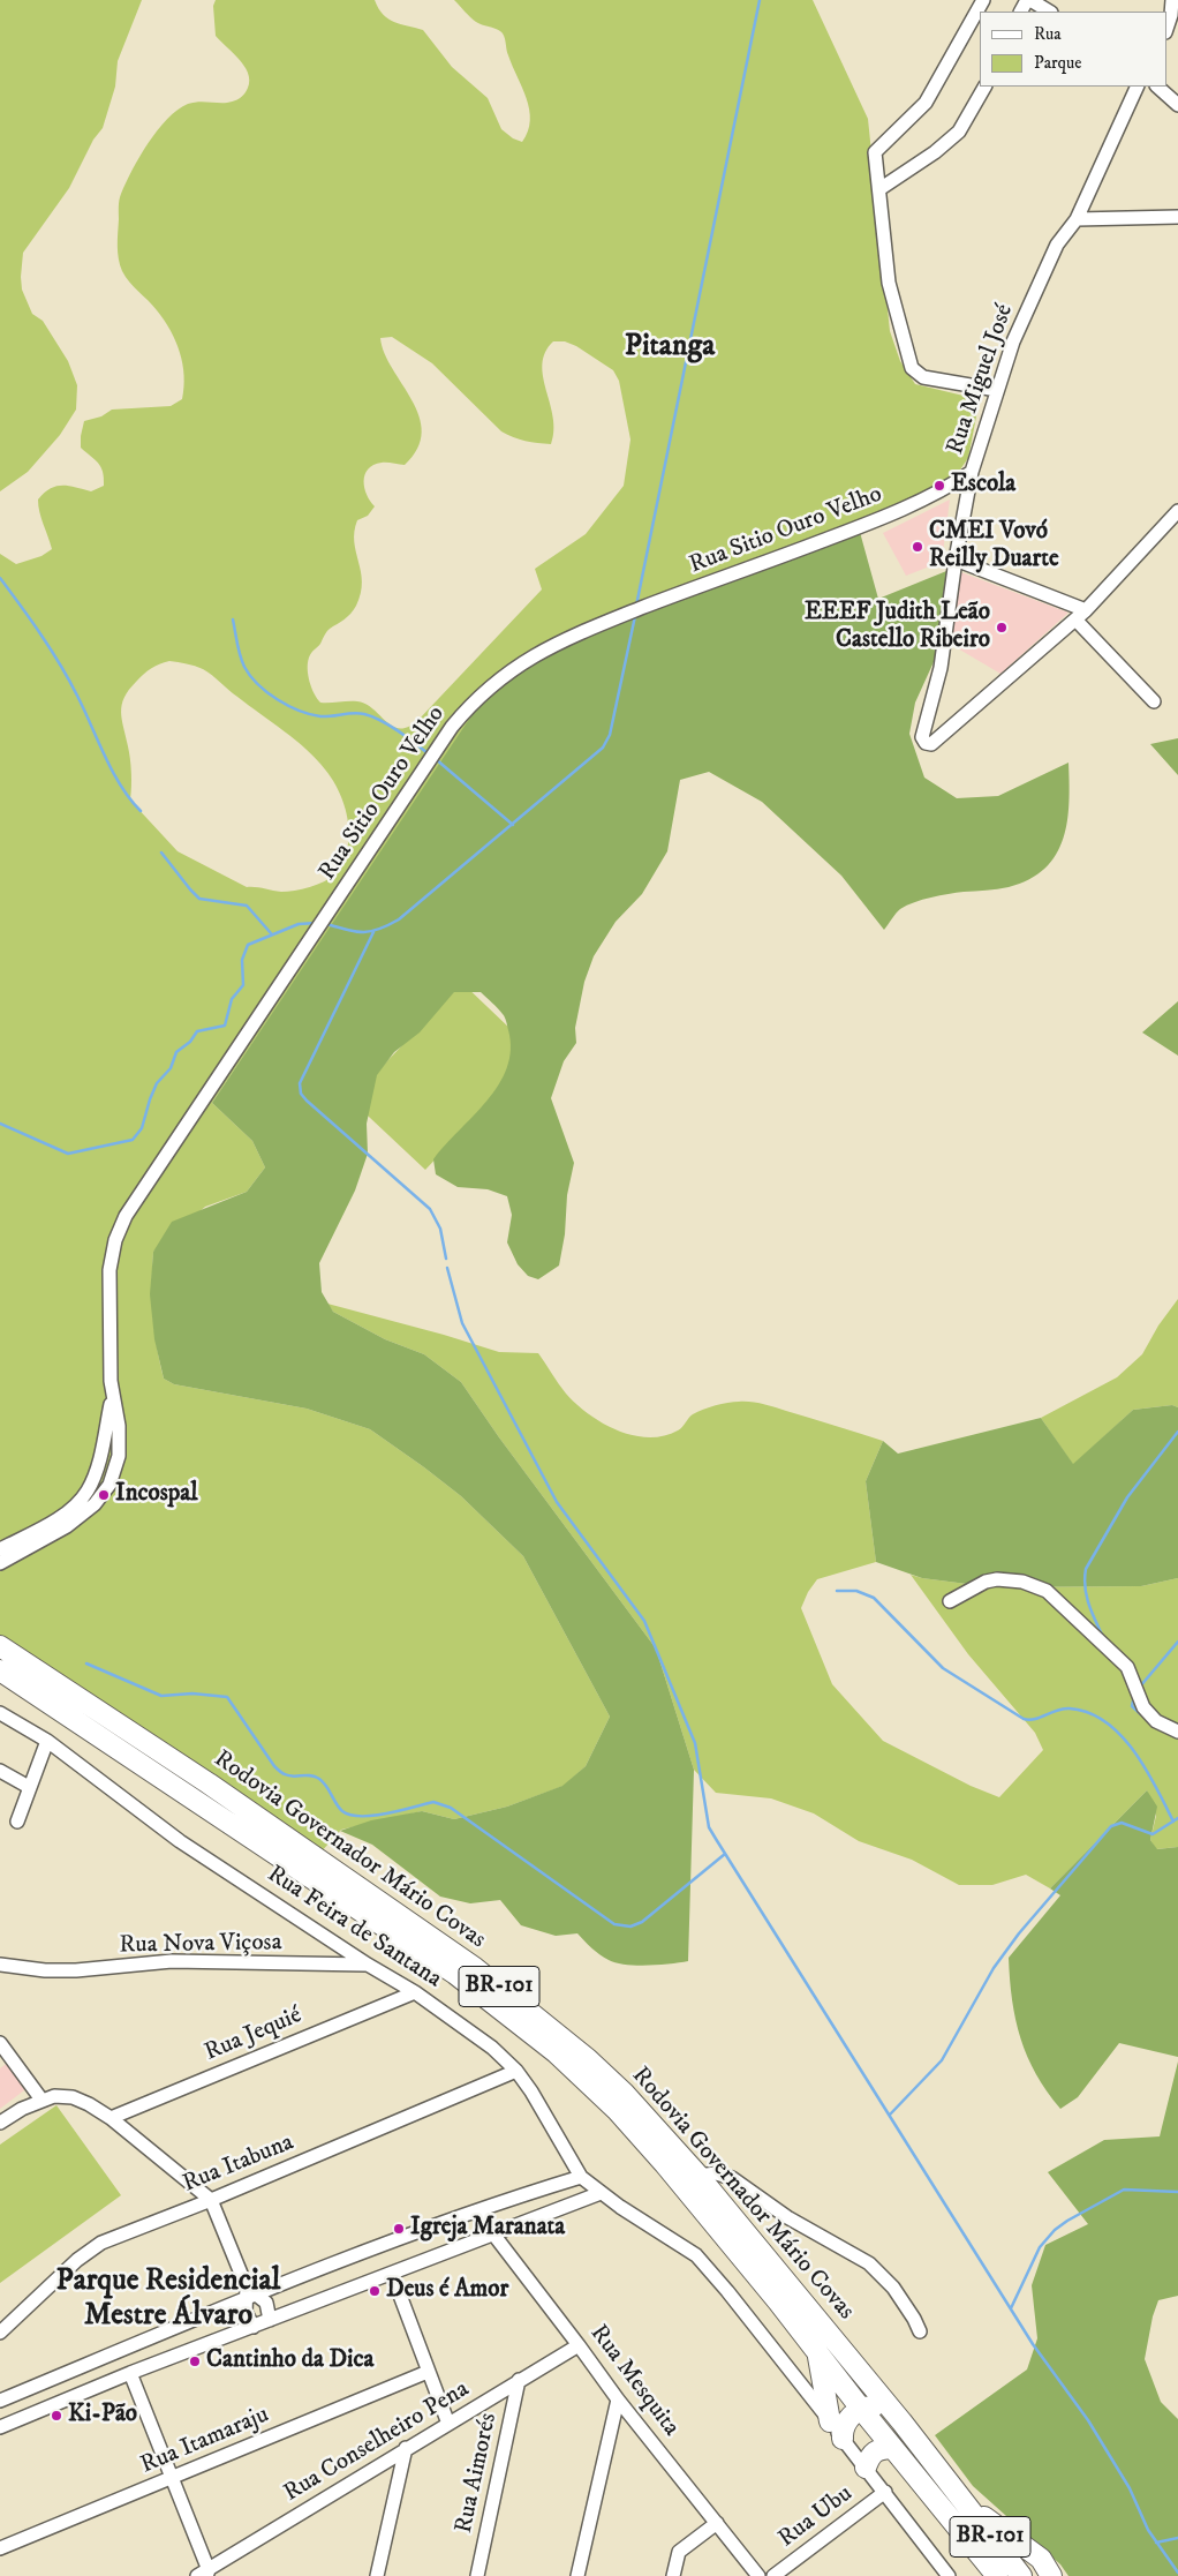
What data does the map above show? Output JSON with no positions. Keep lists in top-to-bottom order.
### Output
{
  "streets": {
    "main road": ["Rodovia Governador Mário Covas", "BR-101"],
    "street": [
      "Rua Miguel José",
      "Rua Sitio Ouro Velho",
      "Rua Feira de Santana",
      "Rua Nova Viçosa",
      "Rua Jequié",
      "Rua Itabuna",
      "Rua Mesquita",
      "Rua Itamaraju",
      "Rua Conselheiro Pena",
      "Rua Aimorés",
      "Rua Ubu"
    ]
  },
  "crossings": [
    ["Rua Miguel José", "Rua Sitio Ouro Velho"],
    ["Rua Feira de Santana", "Rua Nova Viçosa"],
    ["Rua Feira de Santana", "Rua Jequié"],
    ["Rua Feira de Santana", "Rua Itabuna"],
    ["Rua Feira de Santana", "Rua Ubu"],
    ["Rua Mesquita", "Rua Conselheiro Pena"],
    ["Rua Conselheiro Pena", "Rua Aimorés"]
  ],
  "districts": ["Pitanga", "Parque Residencial Mestre Álvaro"],
  "places": [
    "Escola",
    "CMEI Vovó Reilly Duarte",
    "EEEF Judith Leão Castello Ribeiro",
    "Incospal",
    "Igreja Maranata",
    "Deus é Amor",
    "Cantinho da Dica",
    "Ki-Pão"
  ],
  "legend": ["Rua", "Parque"]
}
